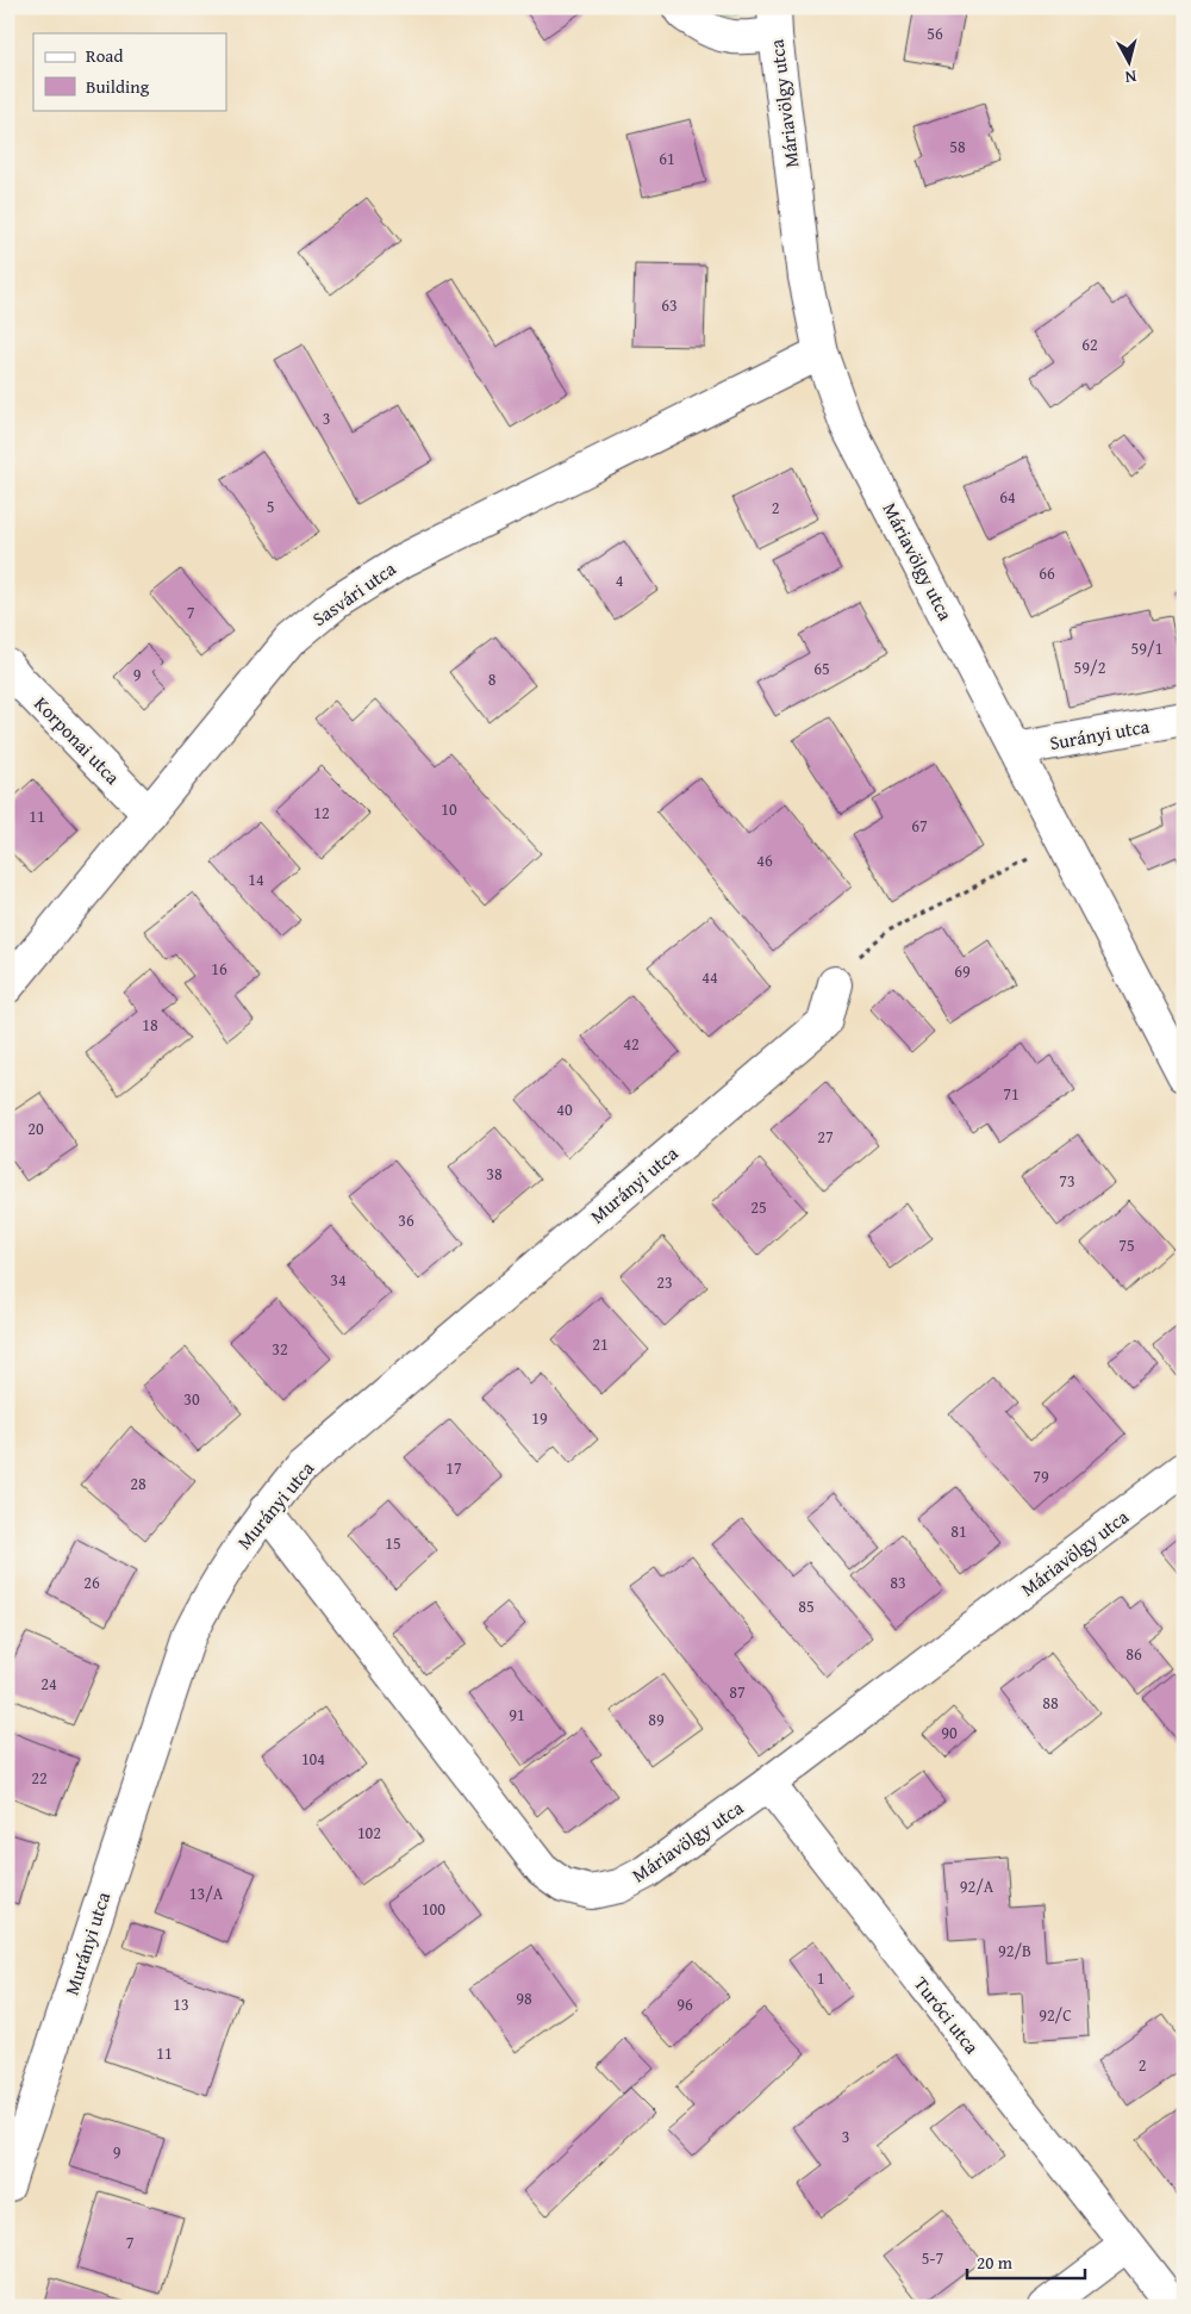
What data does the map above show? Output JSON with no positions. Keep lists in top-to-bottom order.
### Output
{
  "streets": {
    "street": [
      "Máriavölgy utca",
      "Sasvári utca",
      "Surányi utca",
      "Korponai utca",
      "Murányi utca",
      "Turóci utca"
    ]
  },
  "crossings": [
    ["Máriavölgy utca", "Sasvári utca"],
    ["Máriavölgy utca", "Surányi utca"],
    ["Máriavölgy utca", "Murányi utca"],
    ["Máriavölgy utca", "Turóci utca"],
    ["Sasvári utca", "Korponai utca"]
  ],
  "house_numbers": [
    "56",
    "58",
    "61",
    "63",
    "62",
    "3",
    "64",
    "5",
    "2",
    "66",
    "4",
    "7",
    "59/1",
    "59/2",
    "65",
    "9",
    "8",
    "10",
    "12",
    "11",
    "67",
    "46",
    "14",
    "16",
    "69",
    "44",
    "18",
    "42",
    "71",
    "40",
    "20",
    "27",
    "38",
    "73",
    "25",
    "36",
    "75",
    "34",
    "23",
    "21",
    "32",
    "30",
    "19",
    "17",
    "79",
    "28",
    "81",
    "15",
    "26",
    "83",
    "85",
    "86",
    "24",
    "87",
    "88",
    "91",
    "89",
    "90",
    "104",
    "22",
    "102",
    "92/A",
    "13/A",
    "100",
    "92/B",
    "1",
    "98",
    "13",
    "96",
    "92/C",
    "11",
    "2",
    "3",
    "9",
    "7",
    "5-7"
  ],
  "legend": ["Road", "Building"],
  "scale_bar": "20 m",
  "north": "bottom"
}
